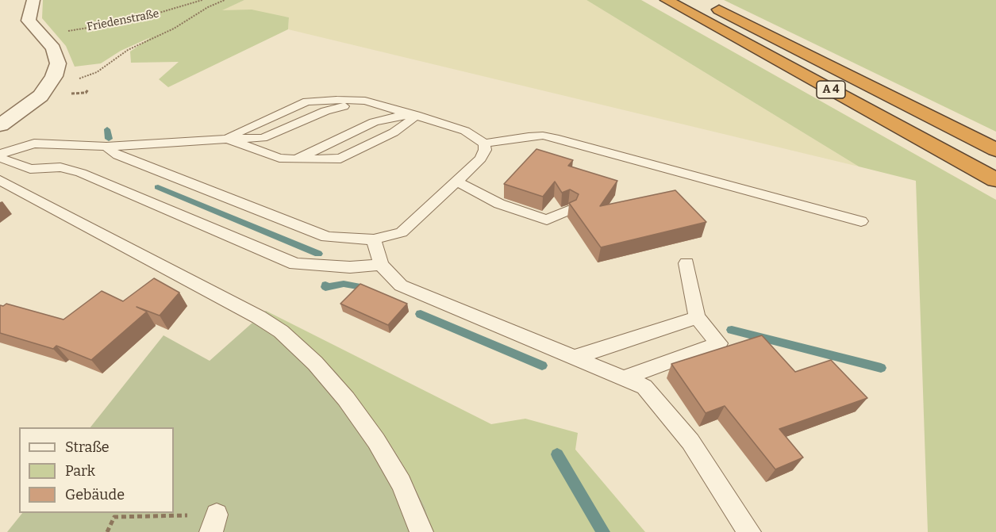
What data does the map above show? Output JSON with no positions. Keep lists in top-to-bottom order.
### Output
{
  "streets": {
    "highway": ["A 4"],
    "path": ["Friedenstraße"]
  },
  "legend": ["Straße", "Park", "Gebäude"]
}
